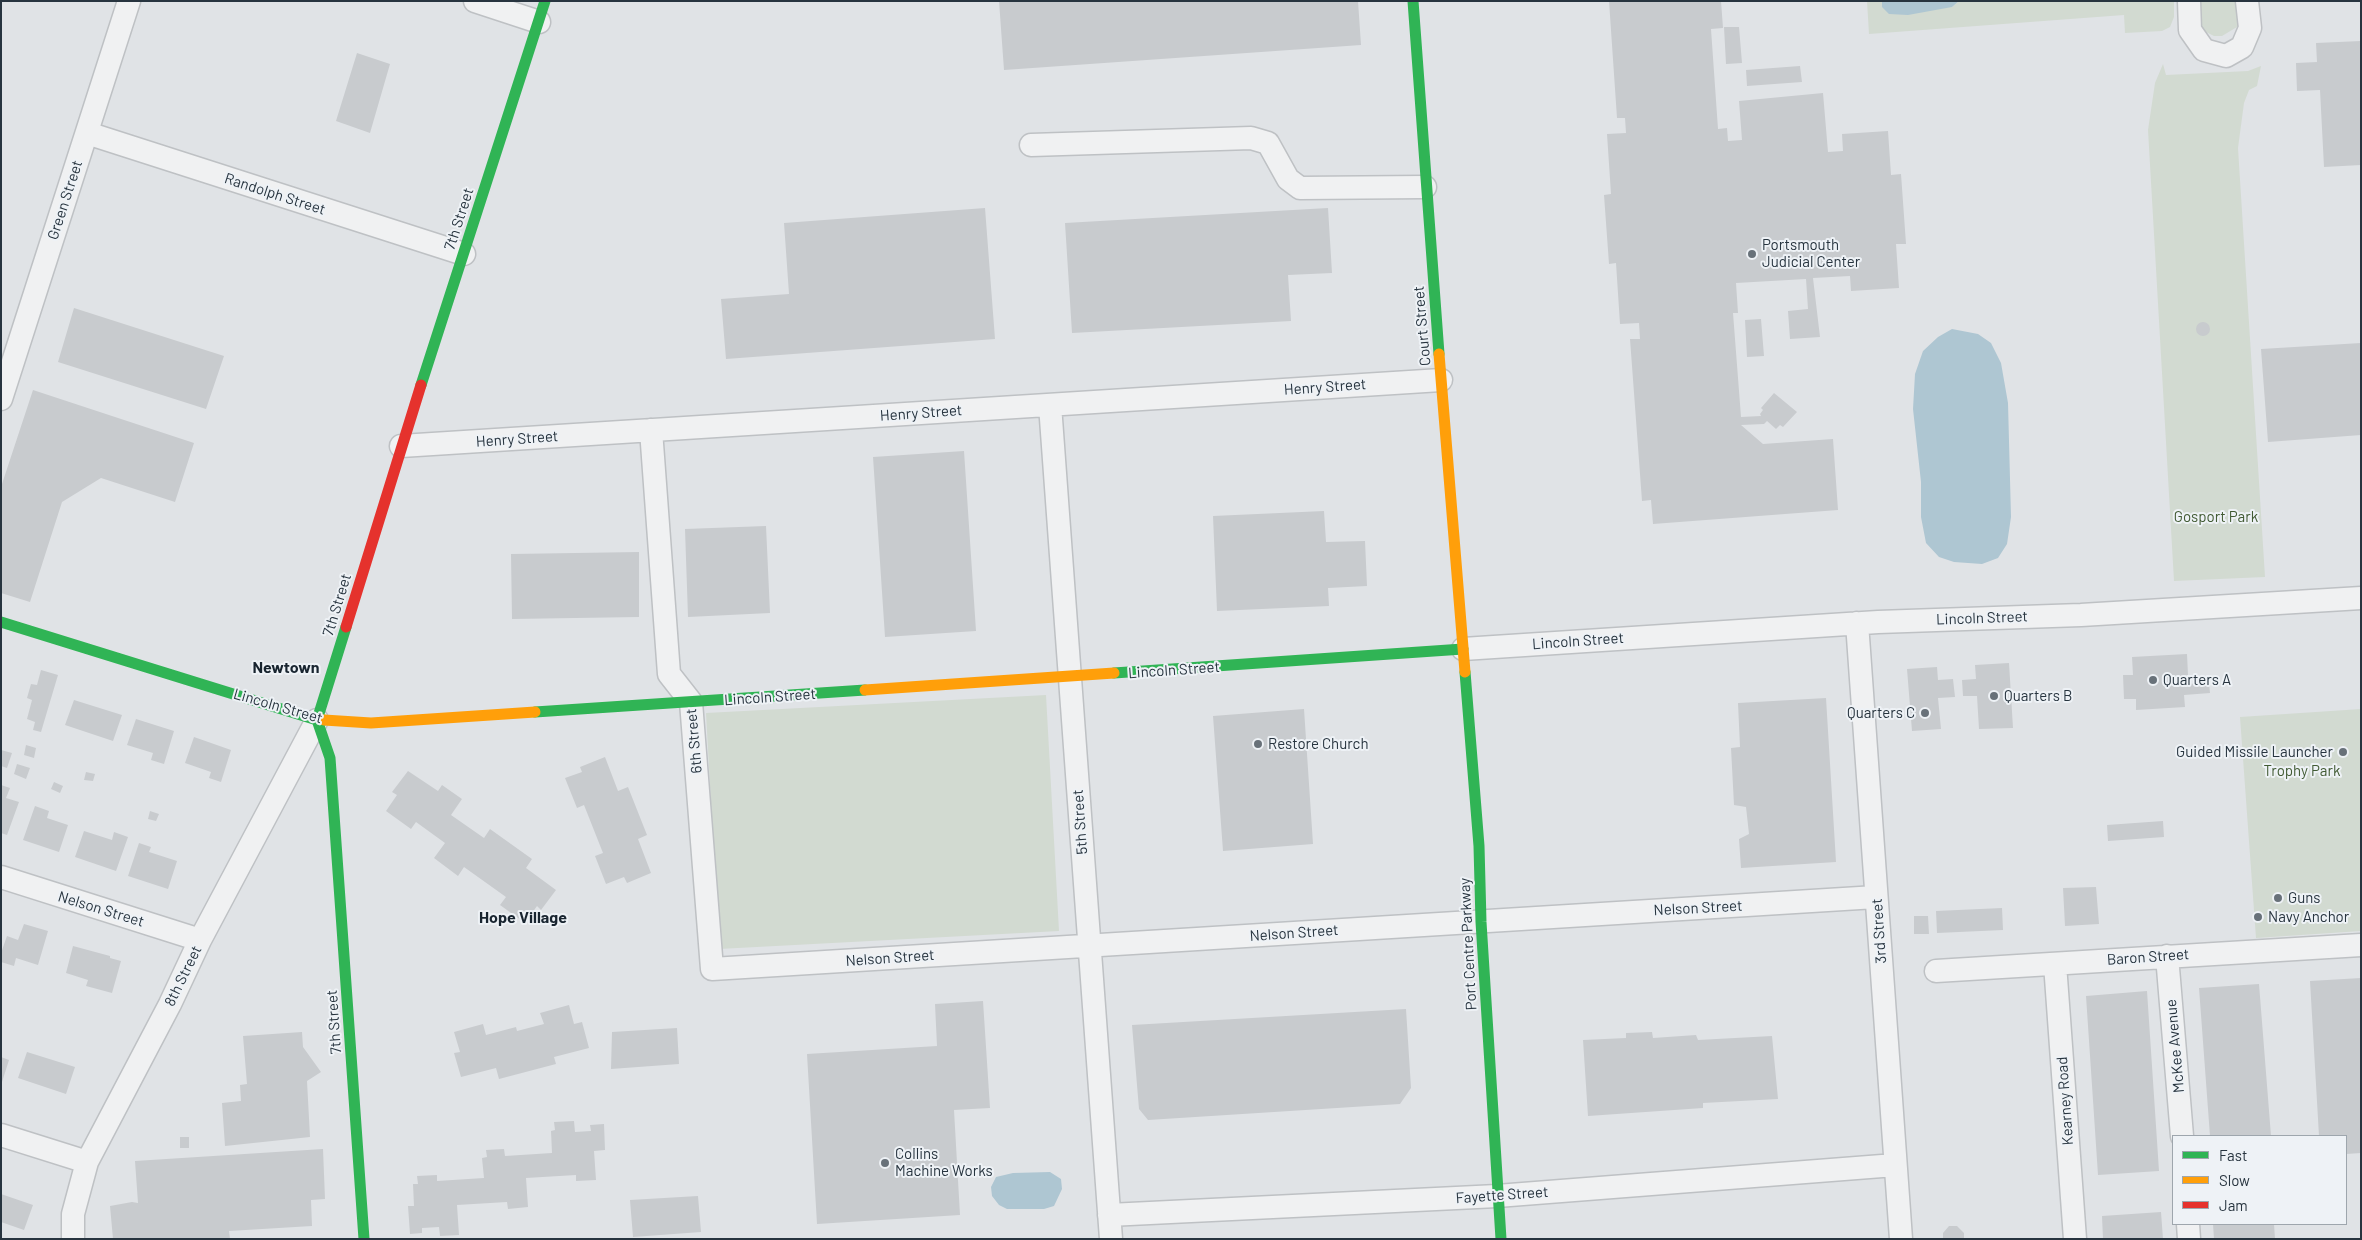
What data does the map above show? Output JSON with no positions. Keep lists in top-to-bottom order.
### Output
{
  "streets": {
    "street": [
      "Randolph Street",
      "Green Street",
      "7th Street",
      "Court Street",
      "Henry Street",
      "Lincoln Street",
      "6th Street",
      "5th Street",
      "Nelson Street",
      "3rd Street",
      "Port Centre Parkway",
      "Baron Street",
      "8th Street",
      "McKee Avenue",
      "Kearney Road",
      "Fayette Street"
    ]
  },
  "crossings": [
    ["Randolph Street", "Green Street"],
    ["Randolph Street", "7th Street"],
    ["7th Street", "Henry Street"],
    ["7th Street", "Lincoln Street"],
    ["7th Street", "8th Street"],
    ["Court Street", "Henry Street"],
    ["Court Street", "Lincoln Street"],
    ["Court Street", "Port Centre Parkway"],
    ["Henry Street", "6th Street"],
    ["Henry Street", "5th Street"],
    ["Lincoln Street", "6th Street"],
    ["Lincoln Street", "5th Street"],
    ["Lincoln Street", "3rd Street"],
    ["Lincoln Street", "Port Centre Parkway"],
    ["Lincoln Street", "8th Street"],
    ["6th Street", "Nelson Street"],
    ["5th Street", "Nelson Street"],
    ["5th Street", "Fayette Street"],
    ["Nelson Street", "3rd Street"],
    ["Nelson Street", "Port Centre Parkway"],
    ["Nelson Street", "8th Street"],
    ["3rd Street", "Fayette Street"],
    ["Port Centre Parkway", "Fayette Street"],
    ["Baron Street", "McKee Avenue"],
    ["Baron Street", "Kearney Road"]
  ],
  "districts": ["Newtown", "Hope Village"],
  "parks": ["Gosport Park", "Trophy Park"],
  "places": [
    "Portsmouth Judicial Center",
    "Quarters A",
    "Quarters B",
    "Quarters C",
    "Restore Church",
    "Guided Missile Launcher",
    "Guns",
    "Navy Anchor",
    "Collins Machine Works"
  ],
  "legend": ["Fast", "Slow", "Jam"]
}
